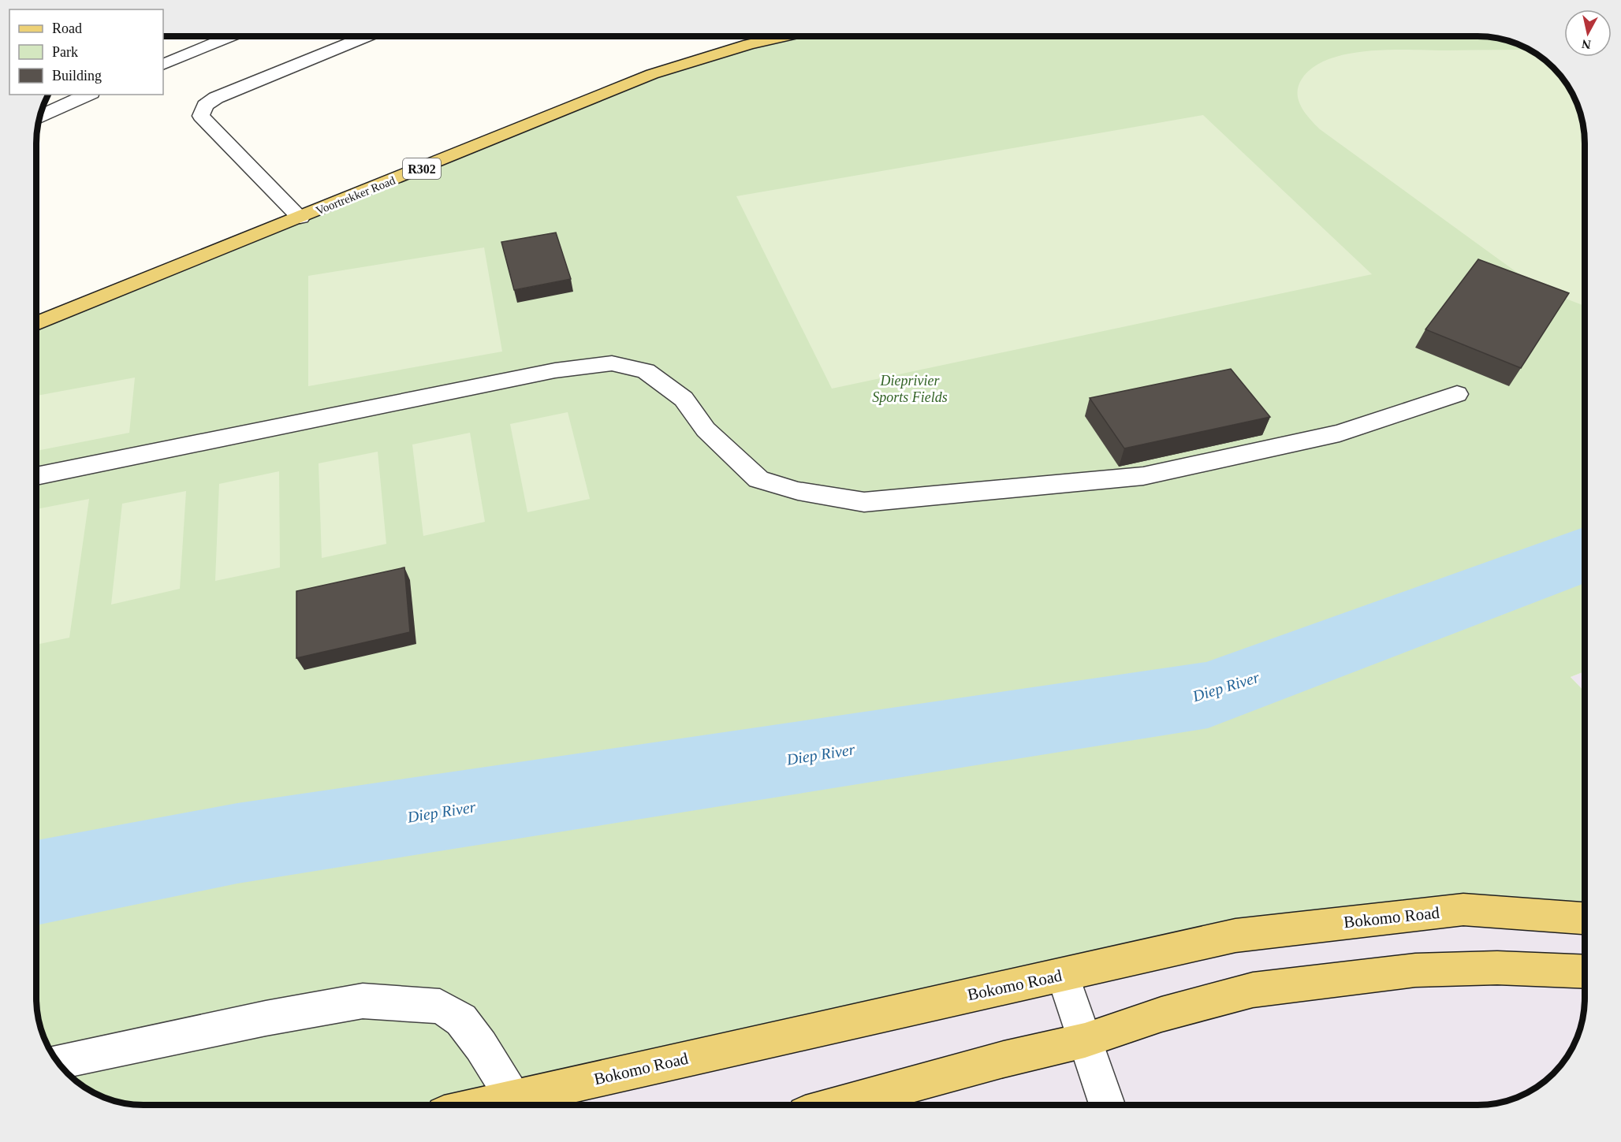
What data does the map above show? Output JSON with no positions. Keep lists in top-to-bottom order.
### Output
{
  "streets": {
    "main road": ["R302", "Voortrekker Road", "Bokomo Road"]
  },
  "water": ["Diep River"],
  "parks": ["Dieprivier Sports Fields"],
  "legend": ["Road", "Park", "Building"],
  "north": "bottom"
}
